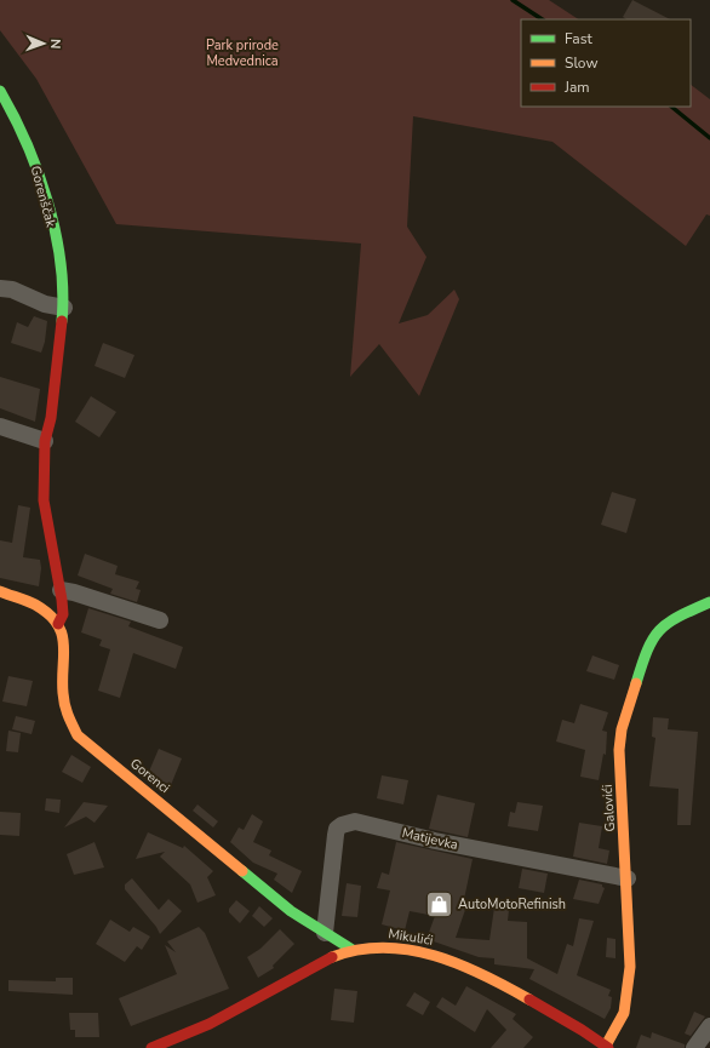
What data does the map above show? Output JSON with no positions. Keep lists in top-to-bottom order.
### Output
{
  "streets": {
    "street": [
      "Gorenščak",
      "Gorenci",
      "Galovići",
      "Matijevka",
      "Mikulići"
    ]
  },
  "crossings": [
    ["Gorenščak", "Gorenci"],
    ["Gorenci", "Matijevka"],
    ["Gorenci", "Mikulići"],
    ["Galovići", "Matijevka"],
    ["Galovići", "Mikulići"]
  ],
  "parks": ["Park prirode Medvednica"],
  "places": {
    "shop": ["AutoMotoRefinish"]
  },
  "legend": ["Fast", "Slow", "Jam"],
  "north": "right"
}
